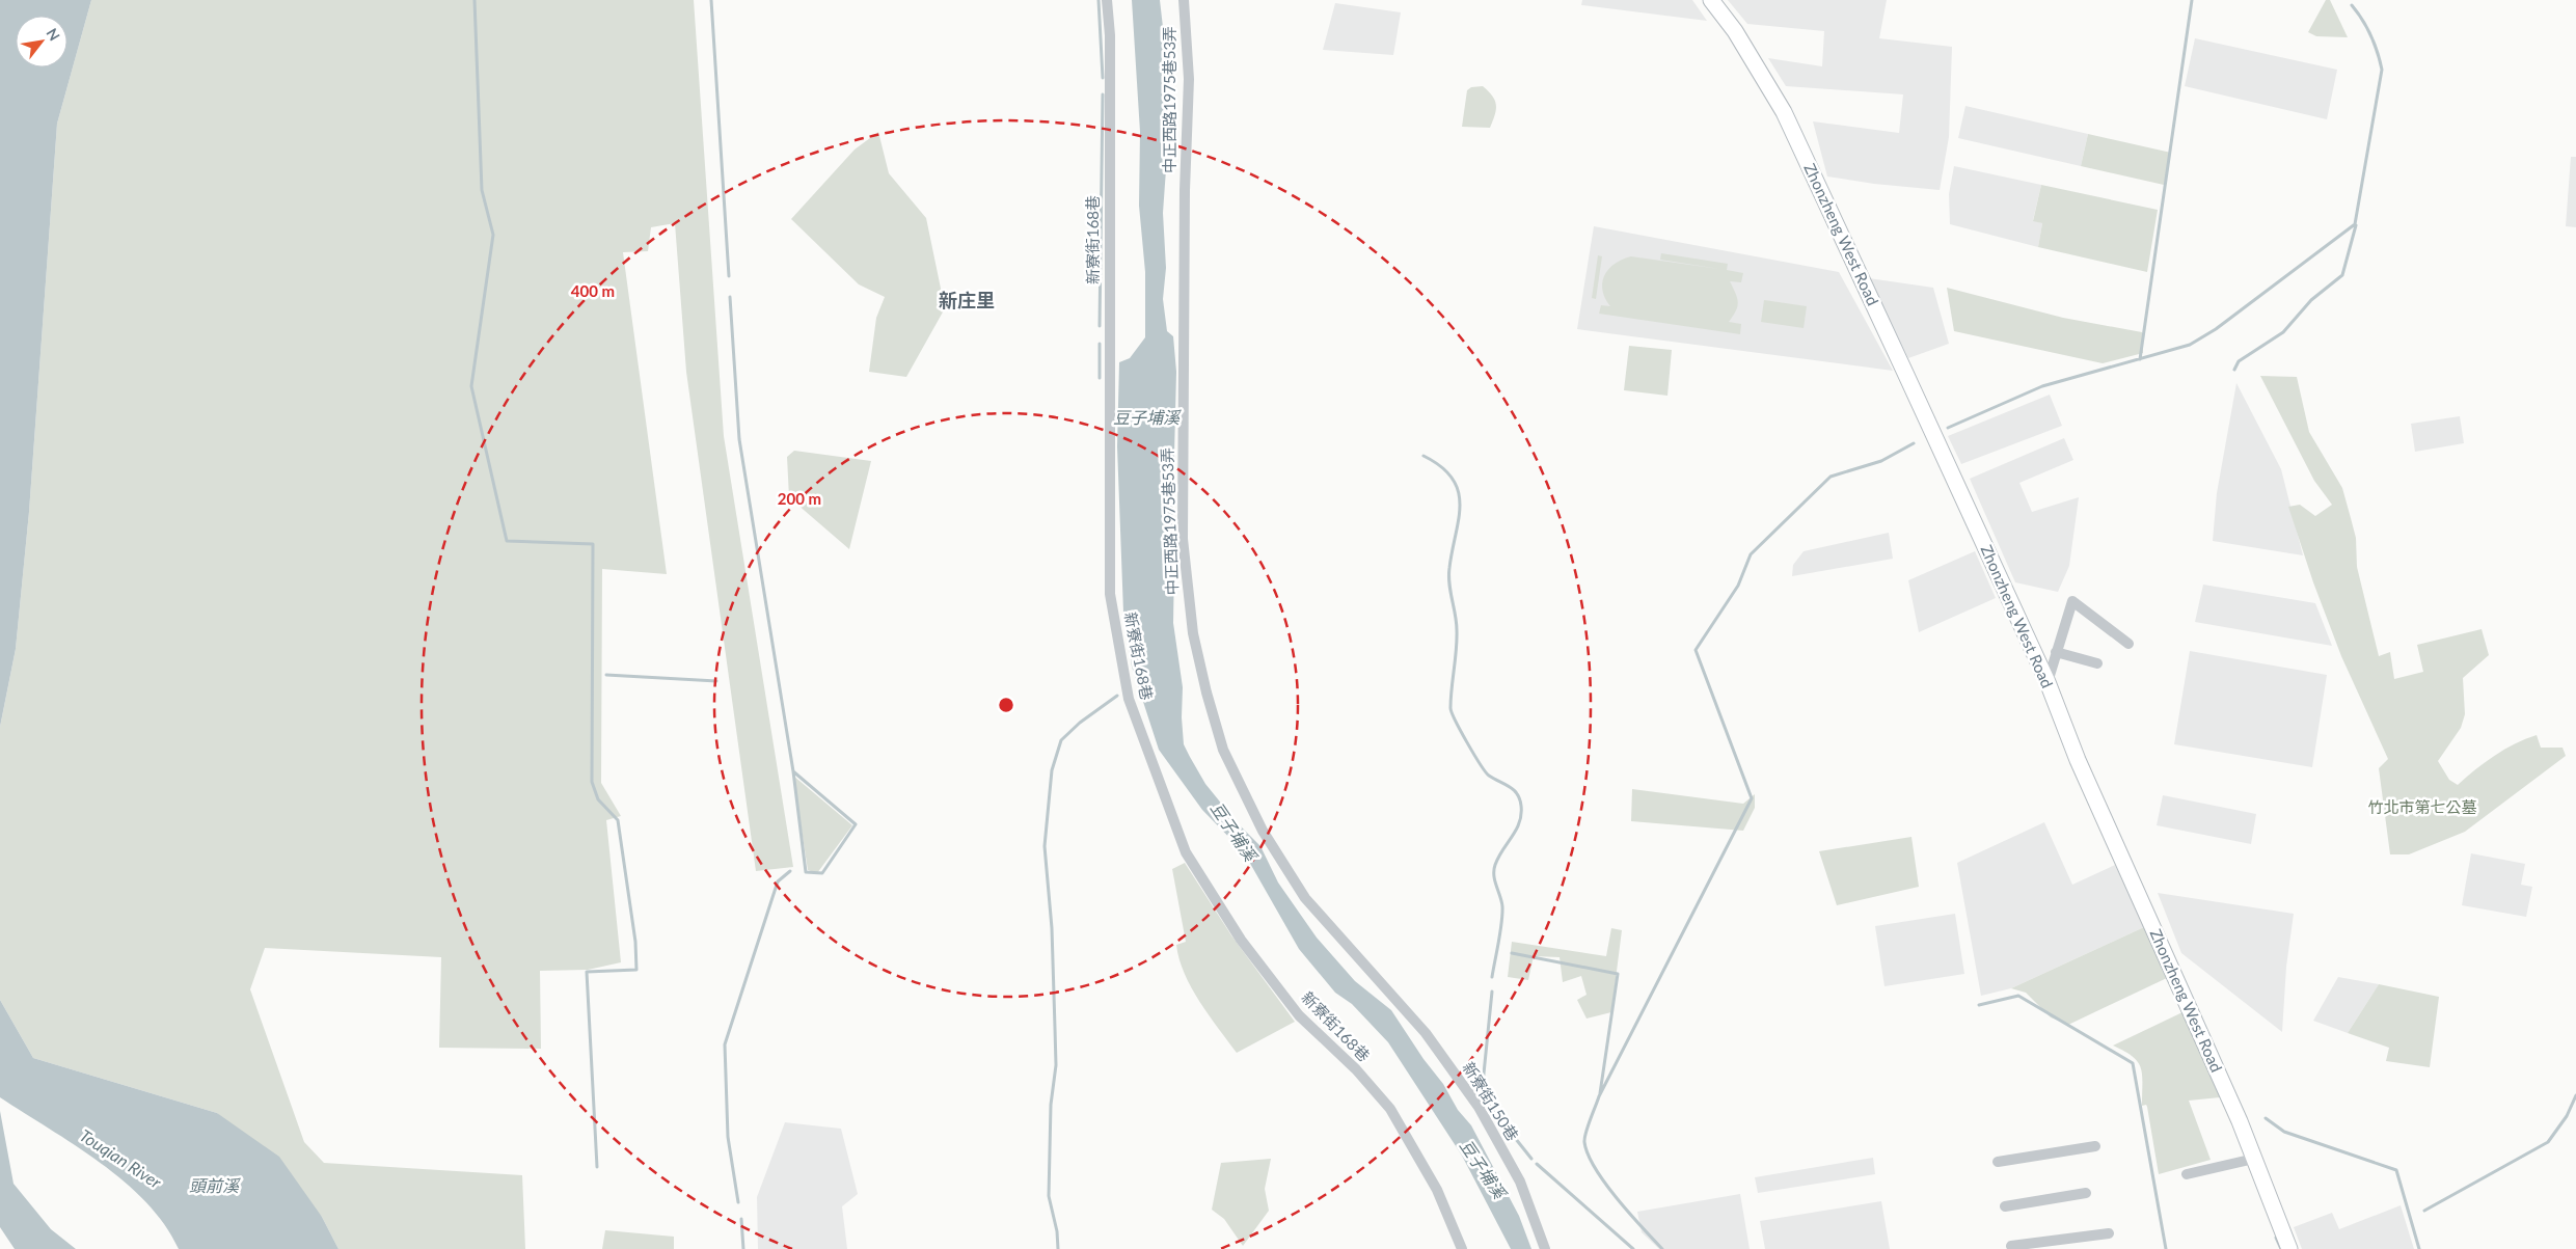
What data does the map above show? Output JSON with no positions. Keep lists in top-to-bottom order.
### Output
{
  "streets": {
    "main road": ["Zhonzheng West Road"],
    "street": ["中正西路1975巷53弄", "新寮街168巷", "新寮街150巷"]
  },
  "crossings": [
    ["中正西路1975巷53弄", "新寮街150巷"]
  ],
  "districts": ["新庄里"],
  "water": ["豆子埔溪", "Touqian River", "頭前溪"],
  "parks": ["竹北市第七公墓"],
  "north": "top right",
  "rings": ["400 m", "200 m"]
}
